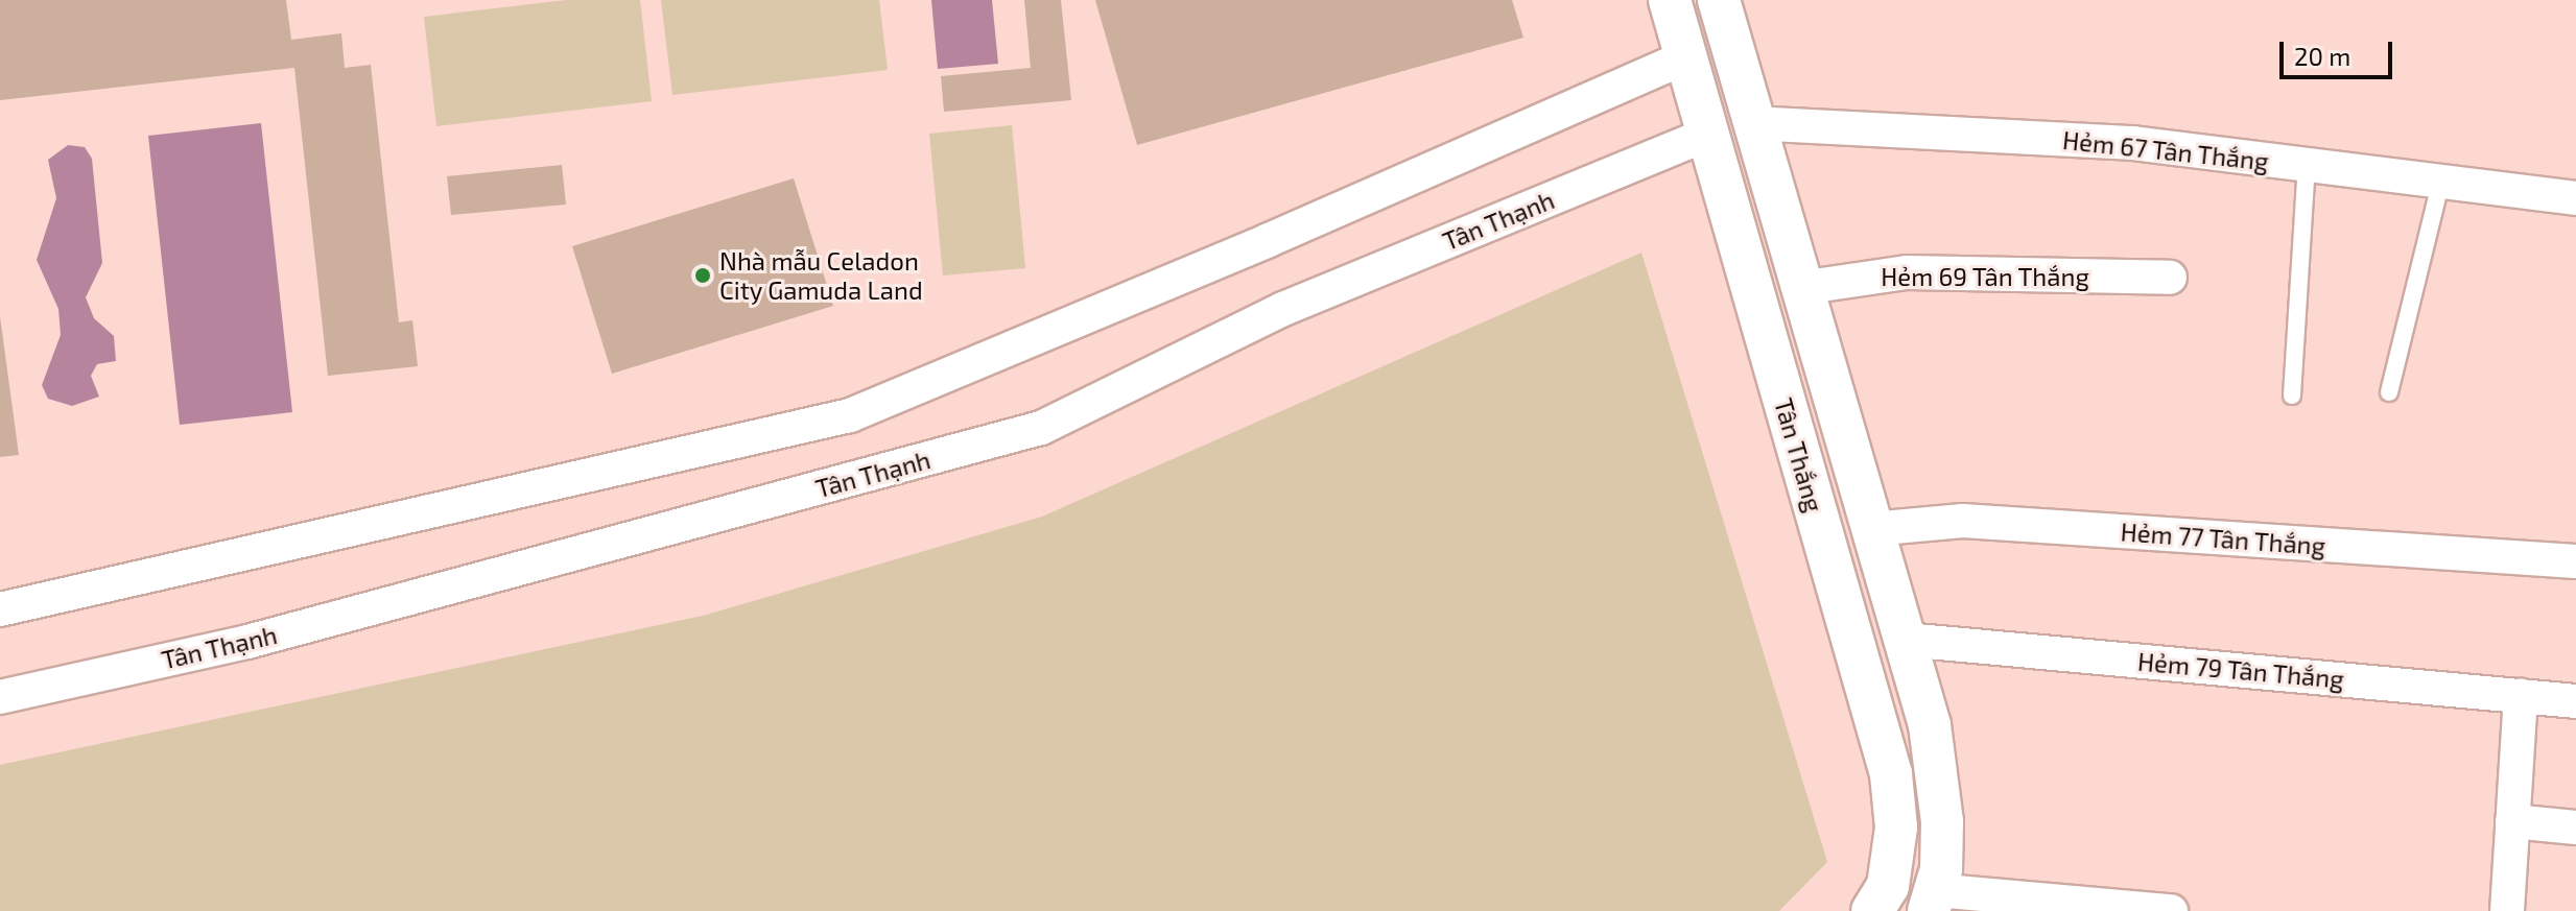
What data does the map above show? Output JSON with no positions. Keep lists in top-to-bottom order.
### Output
{
  "streets": {
    "street": [
      "Hẻm 67 Tân Thắng",
      "Tân Thạnh",
      "Hẻm 69 Tân Thắng",
      "Tân Thắng",
      "Hẻm 77 Tân Thắng",
      "Hẻm 79 Tân Thắng"
    ]
  },
  "crossings": [
    ["Hẻm 67 Tân Thắng", "Tân Thắng"],
    ["Tân Thạnh", "Tân Thắng"],
    ["Hẻm 69 Tân Thắng", "Tân Thắng"],
    ["Tân Thắng", "Hẻm 77 Tân Thắng"],
    ["Tân Thắng", "Hẻm 79 Tân Thắng"]
  ],
  "places": ["Nhà mẫu Celadon City Gamuda Land"],
  "scale_bar": "20 m"
}
